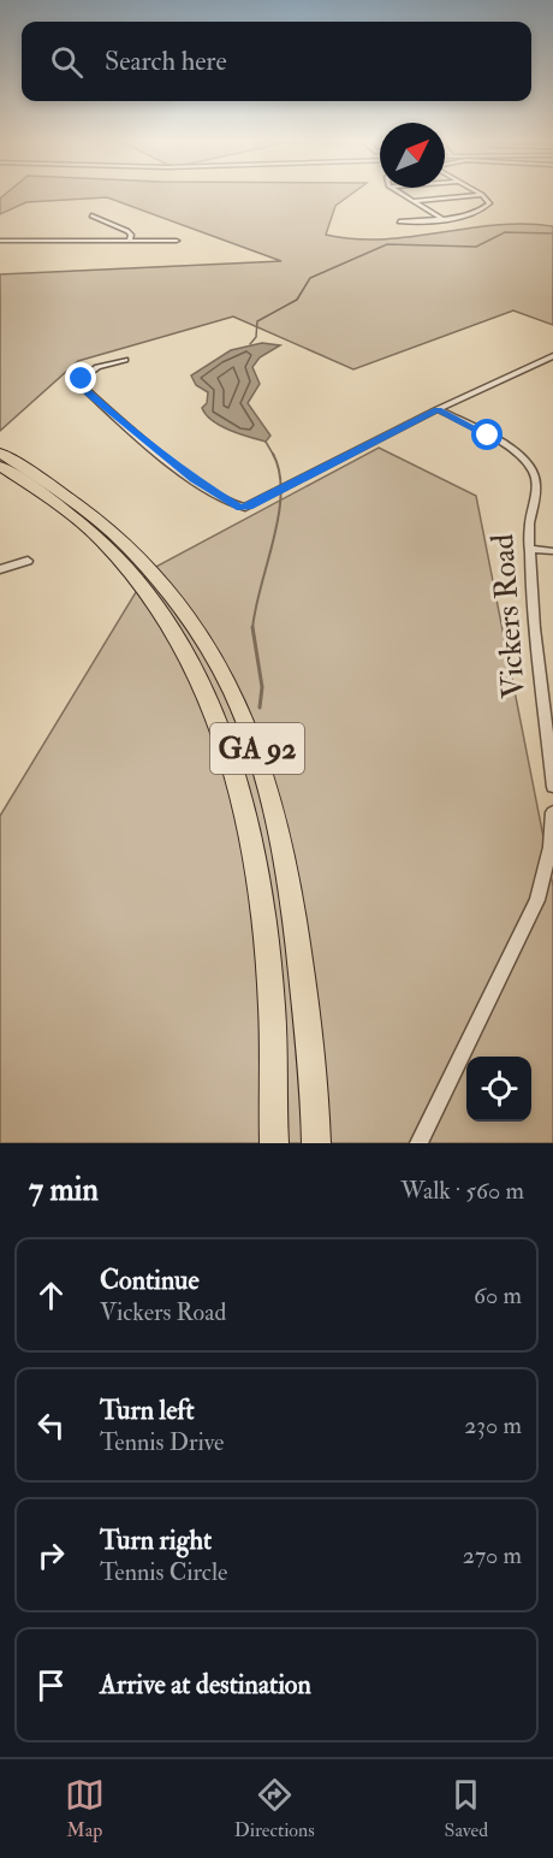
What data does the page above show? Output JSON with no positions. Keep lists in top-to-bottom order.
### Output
{
  "streets": {
    "main road": ["GA 92"],
    "street": ["Vickers Road"]
  },
  "north": "top right",
  "page": {
    "search": "Search here",
    "heading": ["7 min", "Walk · 560 m"],
    "list": [
      ["Continue", "Vickers Road", "60 m"],
      ["Turn left", "Tennis Drive", "230 m"],
      ["Turn right", "Tennis Circle", "270 m"],
      "Arrive at destination"
    ],
    "nav": ["Map", "Directions", "Saved"]
  }
}
